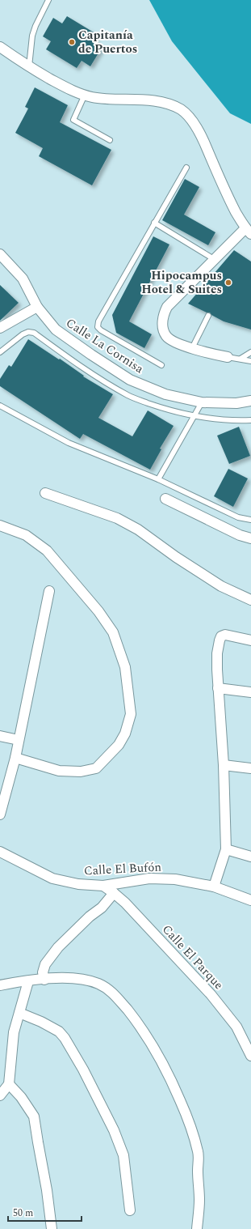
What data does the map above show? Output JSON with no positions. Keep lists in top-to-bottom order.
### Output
{
  "streets": {
    "street": ["Calle La Cornisa", "Calle El Bufón", "Calle El Parque"]
  },
  "crossings": [
    ["Calle El Bufón", "Calle El Parque"]
  ],
  "places": ["Capitanía de Puertos", "Hipocampus Hotel & Suites"],
  "scale_bar": "50 m"
}
